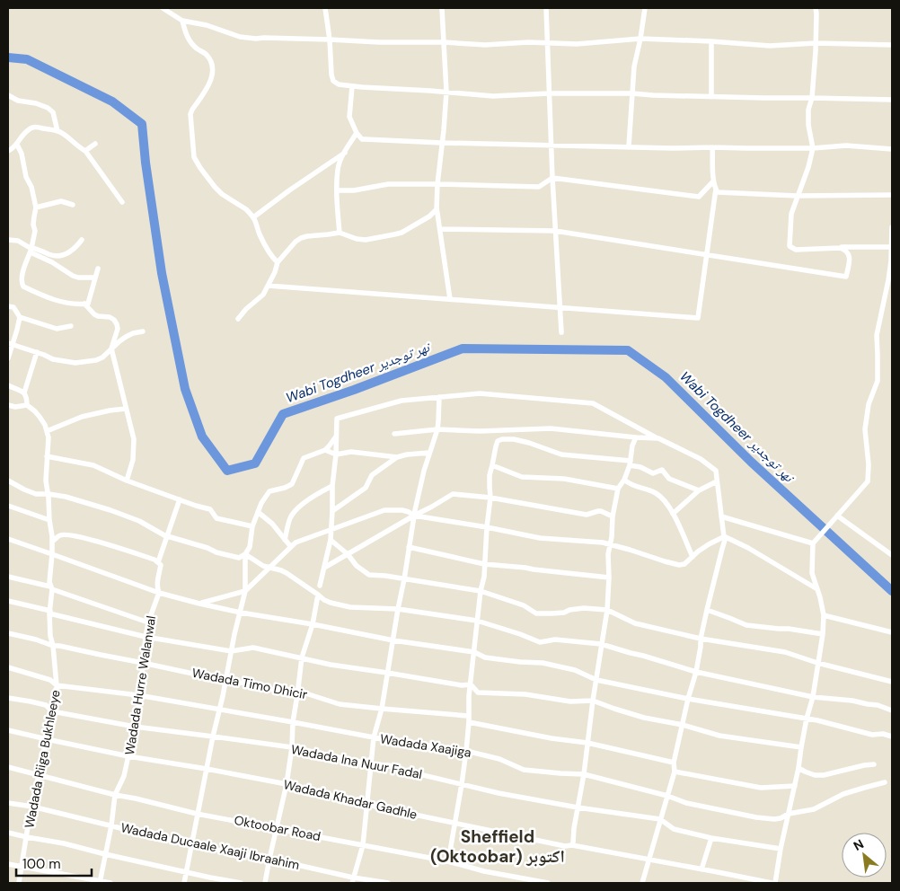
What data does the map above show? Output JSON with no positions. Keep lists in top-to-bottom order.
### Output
{
  "streets": {
    "street": [
      "Wadada Timo Dhicir",
      "Wadada Hurre Walanwal",
      "Wadada Xaajiga",
      "Wadada Riiga Bukhleeye",
      "Wadada Ina Nuur Fadal",
      "Wadada Khadar Gadhle",
      "Oktoobar Road",
      "Wadada Ducaale Xaaji Ibraahim"
    ]
  },
  "crossings": [
    ["Wadada Timo Dhicir", "Wadada Hurre Walanwal"],
    ["Wadada Timo Dhicir", "Wadada Riiga Bukhleeye"],
    ["Wadada Hurre Walanwal", "Wadada Xaajiga"],
    ["Wadada Hurre Walanwal", "Wadada Ina Nuur Fadal"],
    ["Wadada Hurre Walanwal", "Wadada Khadar Gadhle"],
    ["Wadada Hurre Walanwal", "Oktoobar Road"],
    ["Wadada Hurre Walanwal", "Wadada Ducaale Xaaji Ibraahim"],
    ["Wadada Xaajiga", "Wadada Riiga Bukhleeye"],
    ["Wadada Riiga Bukhleeye", "Wadada Ina Nuur Fadal"],
    ["Wadada Riiga Bukhleeye", "Wadada Khadar Gadhle"],
    ["Wadada Riiga Bukhleeye", "Oktoobar Road"],
    ["Wadada Riiga Bukhleeye", "Wadada Ducaale Xaaji Ibraahim"]
  ],
  "districts": ["Sheffield (Oktoobar) اكتوبر"],
  "water": ["Wabi Togdheer نهر توجدير"],
  "scale_bar": "100 m",
  "north": "top left"
}
